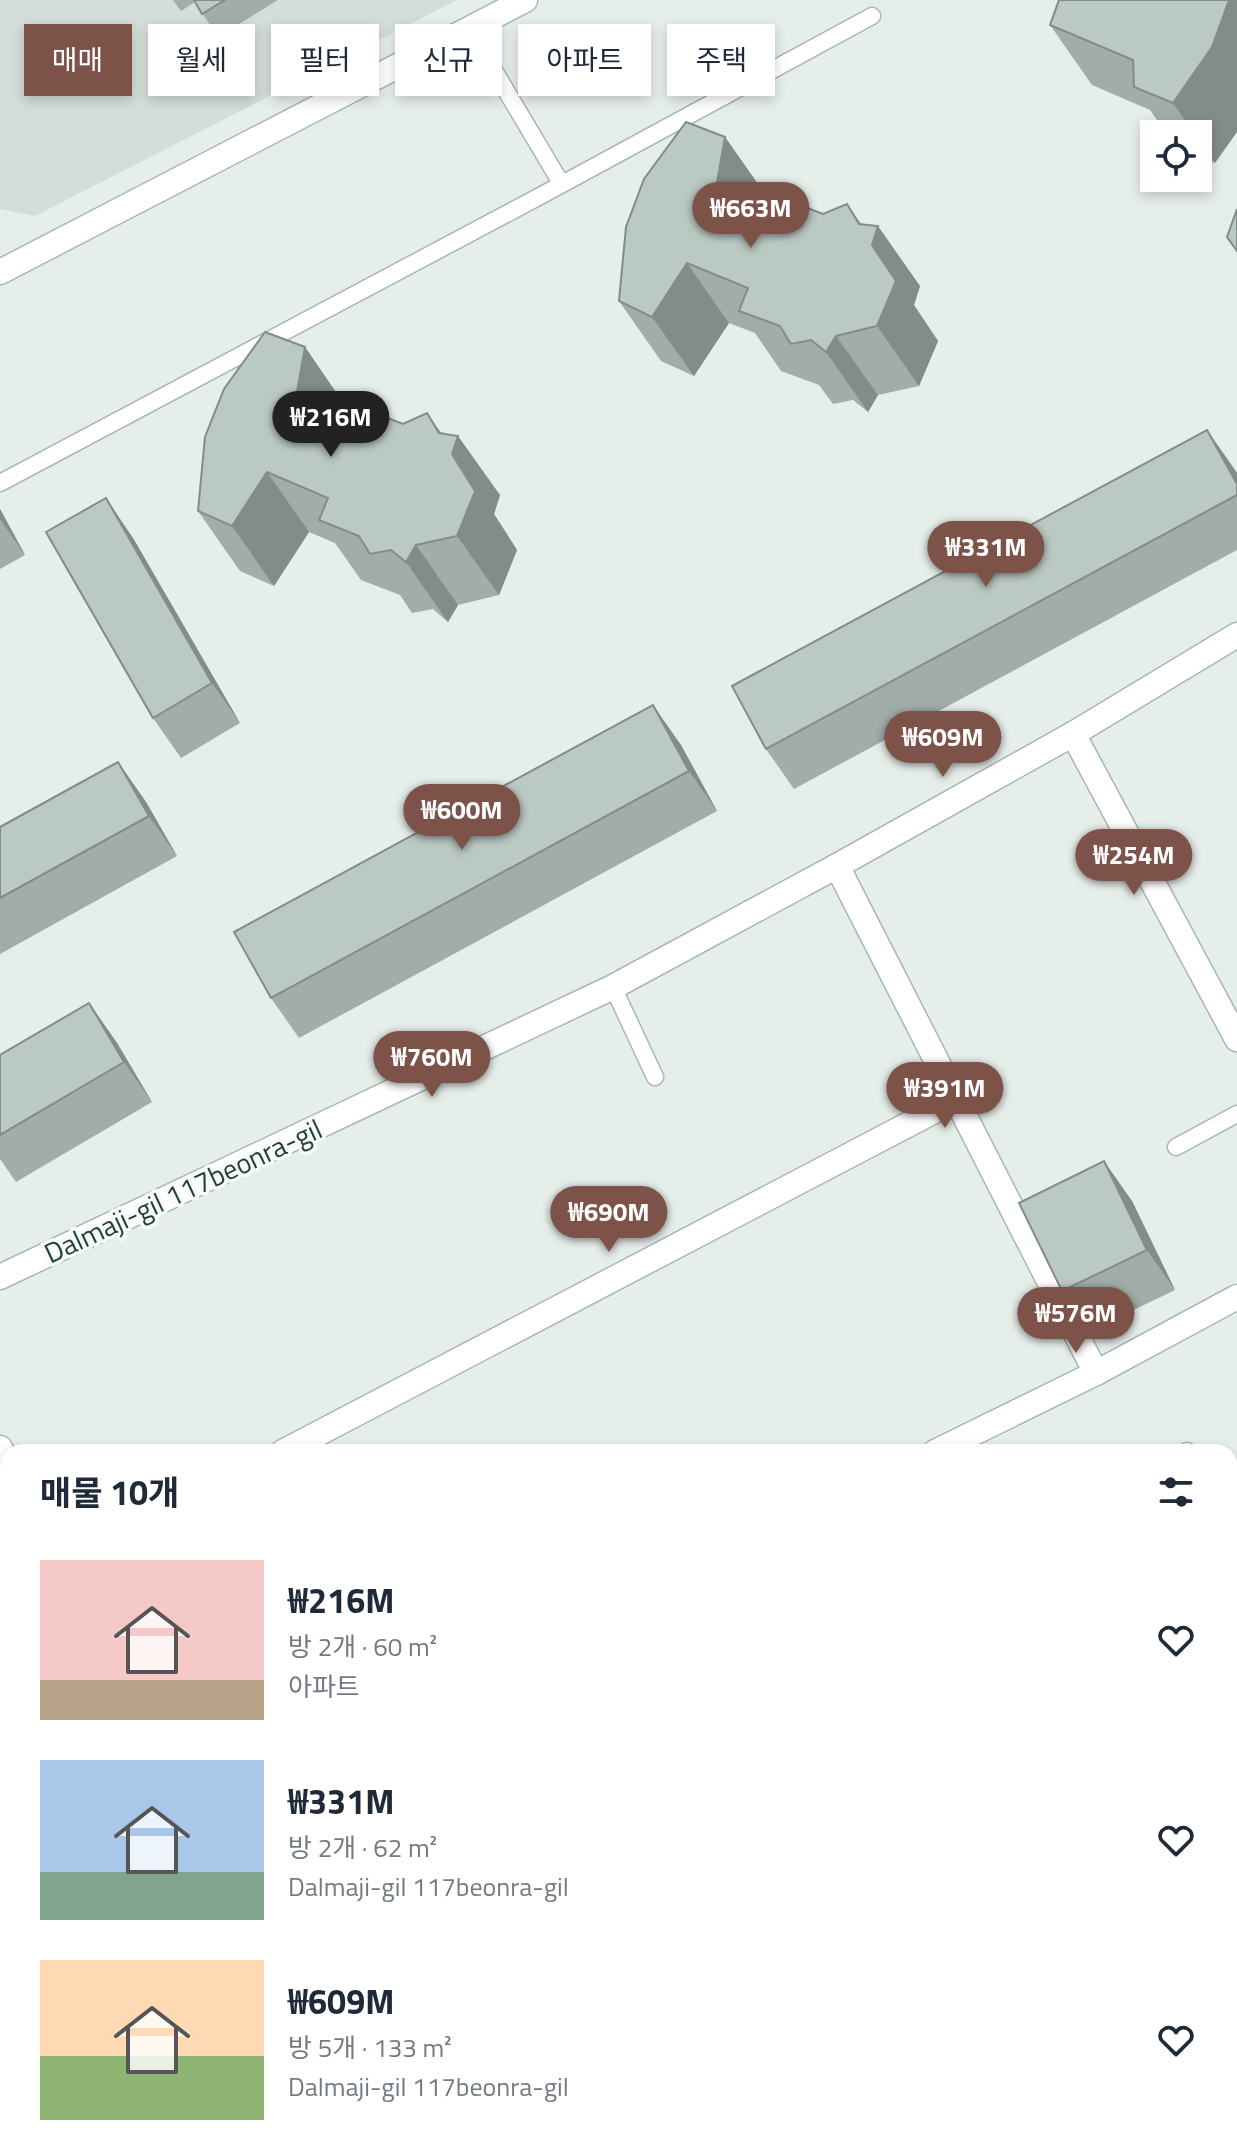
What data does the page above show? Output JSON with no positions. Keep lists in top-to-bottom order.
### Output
{
  "streets": {
    "street": ["Dalmaji-gil 117beonra-gil"]
  },
  "page": {
    "chip": [
      "매매",
      "월세",
      "필터",
      "신규",
      "아파트",
      "주택"
    ],
    "price": [
      "₩663M",
      "₩216M",
      "₩331M",
      "₩609M",
      "₩600M",
      "₩254M",
      "₩760M",
      "₩391M",
      "₩690M",
      "₩576M"
    ],
    "heading": "매물 10개",
    "list": [
      {
        "name": "₩216M",
        "note": "방 2개 · 60 m² · 아파트"
      },
      {
        "name": "₩331M",
        "note": "방 2개 · 62 m² · Dalmaji-gil 117beonra-gil"
      },
      {
        "name": "₩609M",
        "note": "방 5개 · 133 m² · Dalmaji-gil 117beonra-gil"
      }
    ]
  }
}
